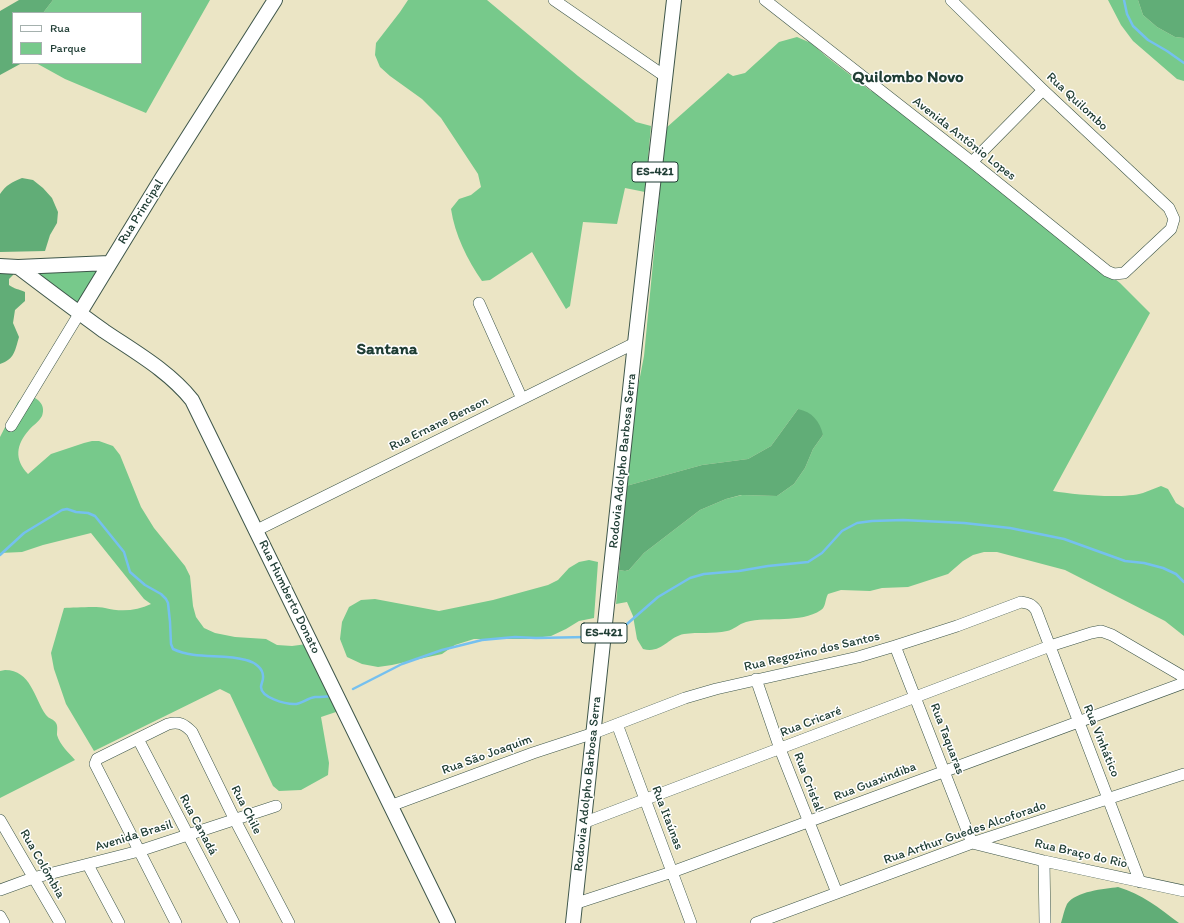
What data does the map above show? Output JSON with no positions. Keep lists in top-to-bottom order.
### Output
{
  "streets": {
    "main road": [
      "ES-421",
      "Rua Principal",
      "Rodovia Adolpho Barbosa Serra",
      "Rua Humberto Donato"
    ],
    "street": [
      "Rua Quilombo",
      "Avenida Antônio Lopes",
      "Rua Ernane Benson",
      "Rua Regozino dos Santos",
      "Rua Cricaré",
      "Rua Taquaras",
      "Rua Vinhático",
      "Rua São Joaquim",
      "Rua Cristal",
      "Rua Guaxindiba",
      "Rua Chile",
      "Rua Itaúnas",
      "Rua Canadá",
      "Rua Arthur Guedes Alcoforado",
      "Avenida Brasil",
      "Rua Braço do Rio",
      "Rua Colômbia"
    ]
  },
  "crossings": [
    ["Rua Quilombo", "Avenida Antônio Lopes"],
    ["Rua Principal", "Rua Humberto Donato"],
    ["Rua Ernane Benson", "Rodovia Adolpho Barbosa Serra"],
    ["Rua Ernane Benson", "Rua Humberto Donato"],
    ["Rodovia Adolpho Barbosa Serra", "Rua Regozino dos Santos"],
    ["Rodovia Adolpho Barbosa Serra", "Rua Cricaré"],
    ["Rodovia Adolpho Barbosa Serra", "Rua São Joaquim"],
    ["Rodovia Adolpho Barbosa Serra", "Rua Guaxindiba"],
    ["Rua Humberto Donato", "Rua São Joaquim"],
    ["Rua Regozino dos Santos", "Rua Taquaras"],
    ["Rua Regozino dos Santos", "Rua Vinhático"],
    ["Rua Regozino dos Santos", "Rua São Joaquim"],
    ["Rua Regozino dos Santos", "Rua Cristal"],
    ["Rua Regozino dos Santos", "Rua Itaúnas"],
    ["Rua Cricaré", "Rua Taquaras"],
    ["Rua Cricaré", "Rua Vinhático"],
    ["Rua Cricaré", "Rua Cristal"],
    ["Rua Cricaré", "Rua Itaúnas"],
    ["Rua Taquaras", "Rua Guaxindiba"],
    ["Rua Taquaras", "Rua Arthur Guedes Alcoforado"],
    ["Rua Taquaras", "Rua Braço do Rio"],
    ["Rua Vinhático", "Rua Guaxindiba"],
    ["Rua Vinhático", "Rua Arthur Guedes Alcoforado"],
    ["Rua Vinhático", "Rua Braço do Rio"],
    ["Rua Cristal", "Rua Guaxindiba"],
    ["Rua Cristal", "Rua Arthur Guedes Alcoforado"],
    ["Rua Guaxindiba", "Rua Itaúnas"],
    ["Rua Chile", "Rua Canadá"],
    ["Rua Chile", "Avenida Brasil"],
    ["Rua Canadá", "Avenida Brasil"],
    ["Rua Arthur Guedes Alcoforado", "Rua Braço do Rio"],
    ["Avenida Brasil", "Rua Colômbia"]
  ],
  "districts": ["Quilombo Novo", "Santana"],
  "legend": ["Rua", "Parque"]
}
